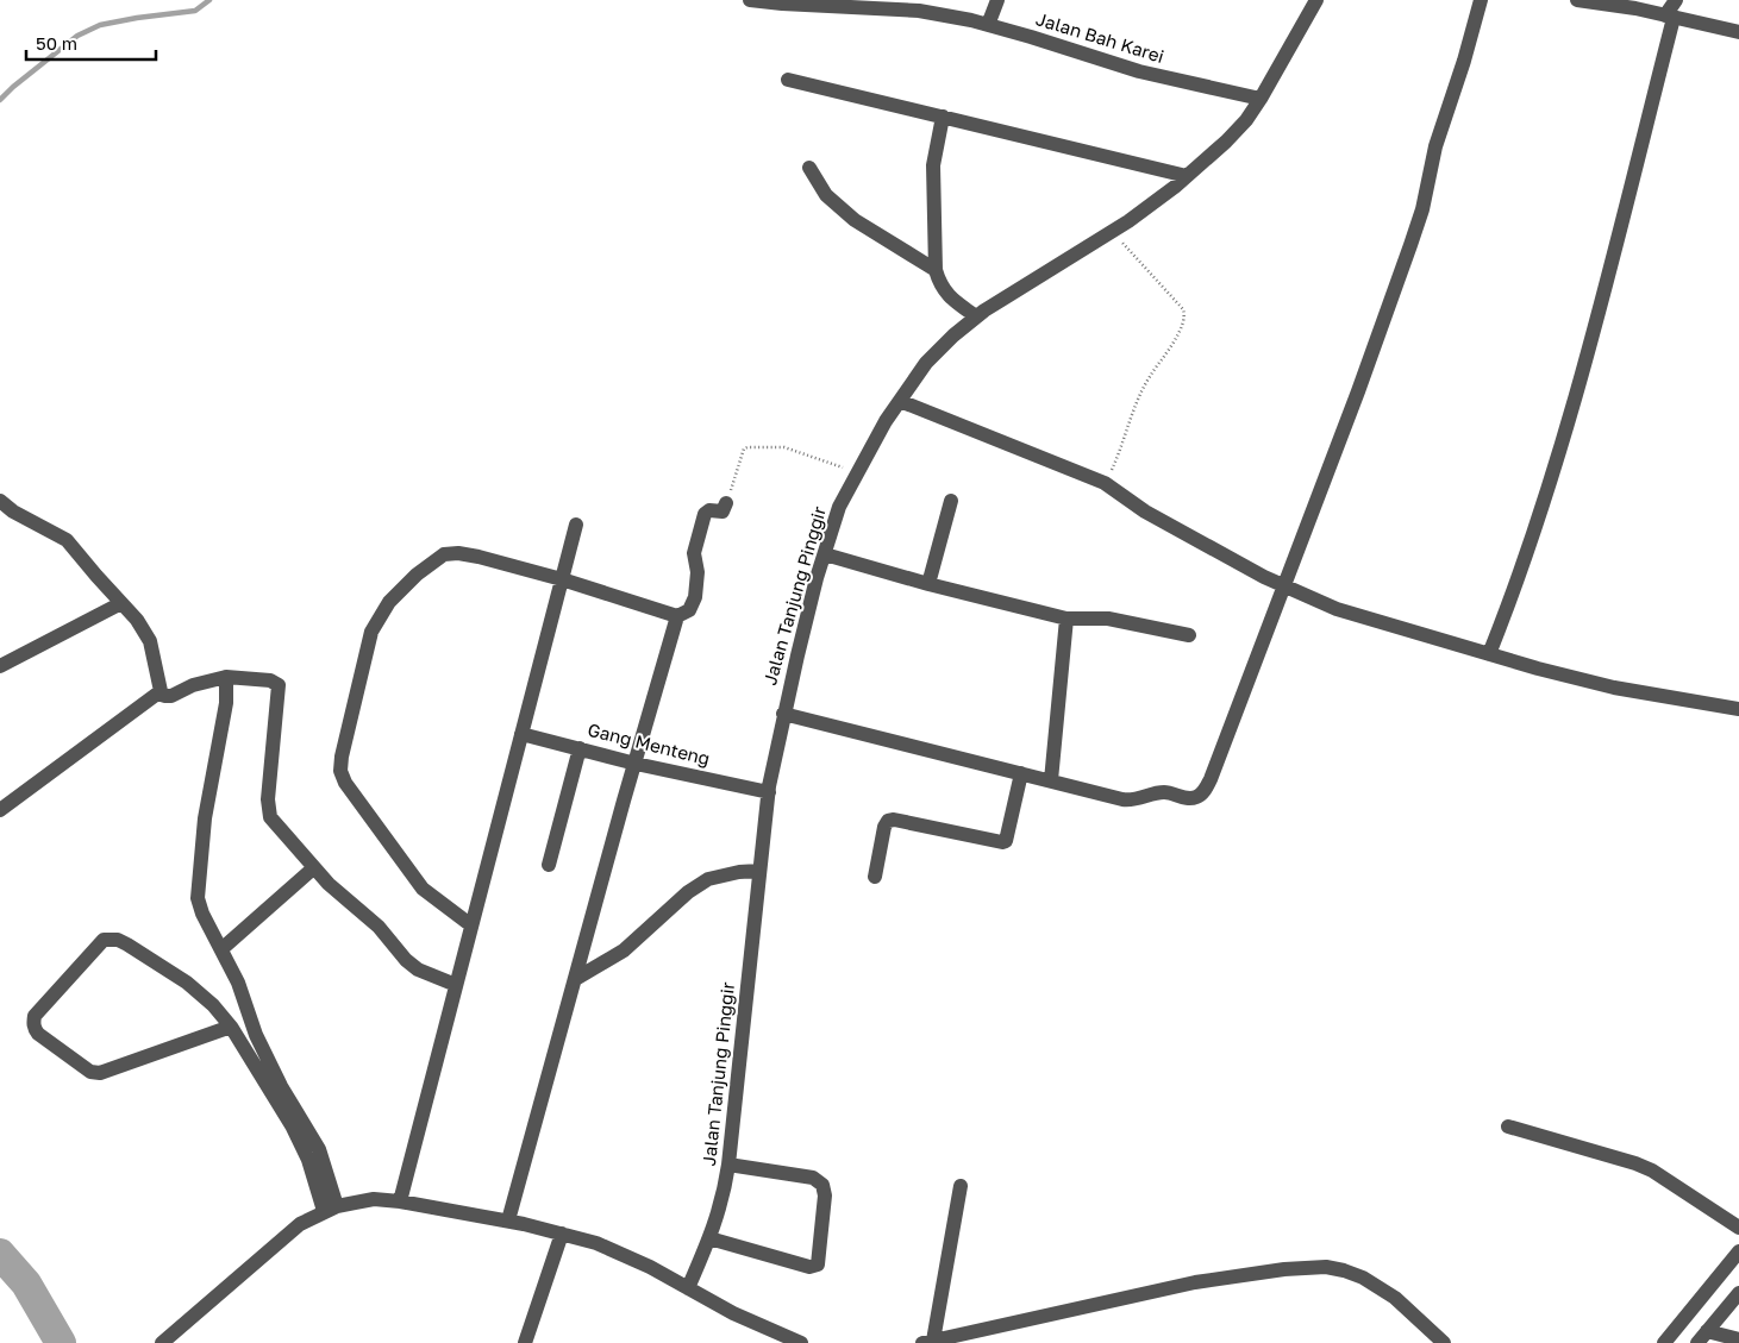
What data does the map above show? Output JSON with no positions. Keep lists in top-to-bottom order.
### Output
{
  "streets": {
    "street": ["Jalan Bah Karei", "Jalan Tanjung Pinggir", "Gang Menteng"]
  },
  "crossings": [
    ["Jalan Bah Karei", "Jalan Tanjung Pinggir"],
    ["Jalan Tanjung Pinggir", "Gang Menteng"]
  ],
  "scale_bar": "50 m"
}
